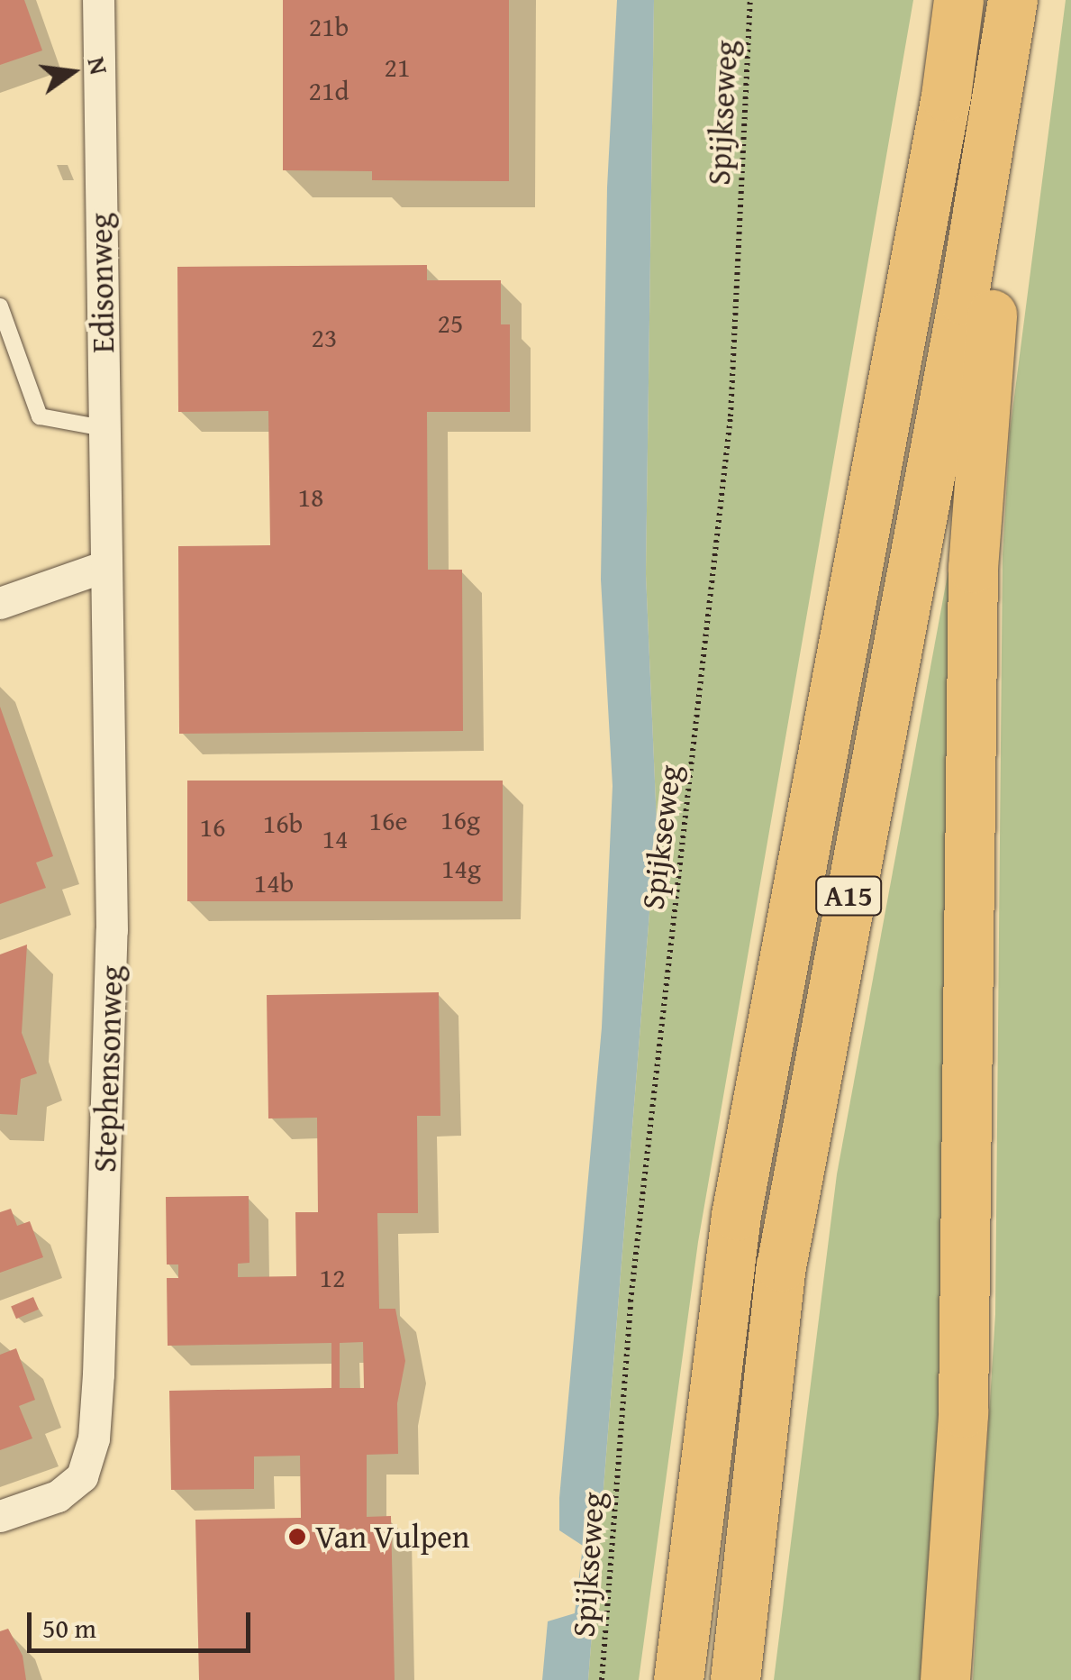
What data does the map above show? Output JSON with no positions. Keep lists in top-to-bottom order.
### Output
{
  "streets": {
    "highway": ["A15"],
    "street": ["Edisonweg", "Stephensonweg"],
    "path": ["Spijkseweg"]
  },
  "crossings": [
    ["Edisonweg", "Stephensonweg"]
  ],
  "places": ["Van Vulpen"],
  "house_numbers": [
    "21b",
    "21",
    "21d",
    "25",
    "23",
    "18",
    "16g",
    "16e",
    "16b",
    "16",
    "14",
    "14g",
    "14b",
    "12"
  ],
  "scale_bar": "50 m",
  "north": "right"
}
